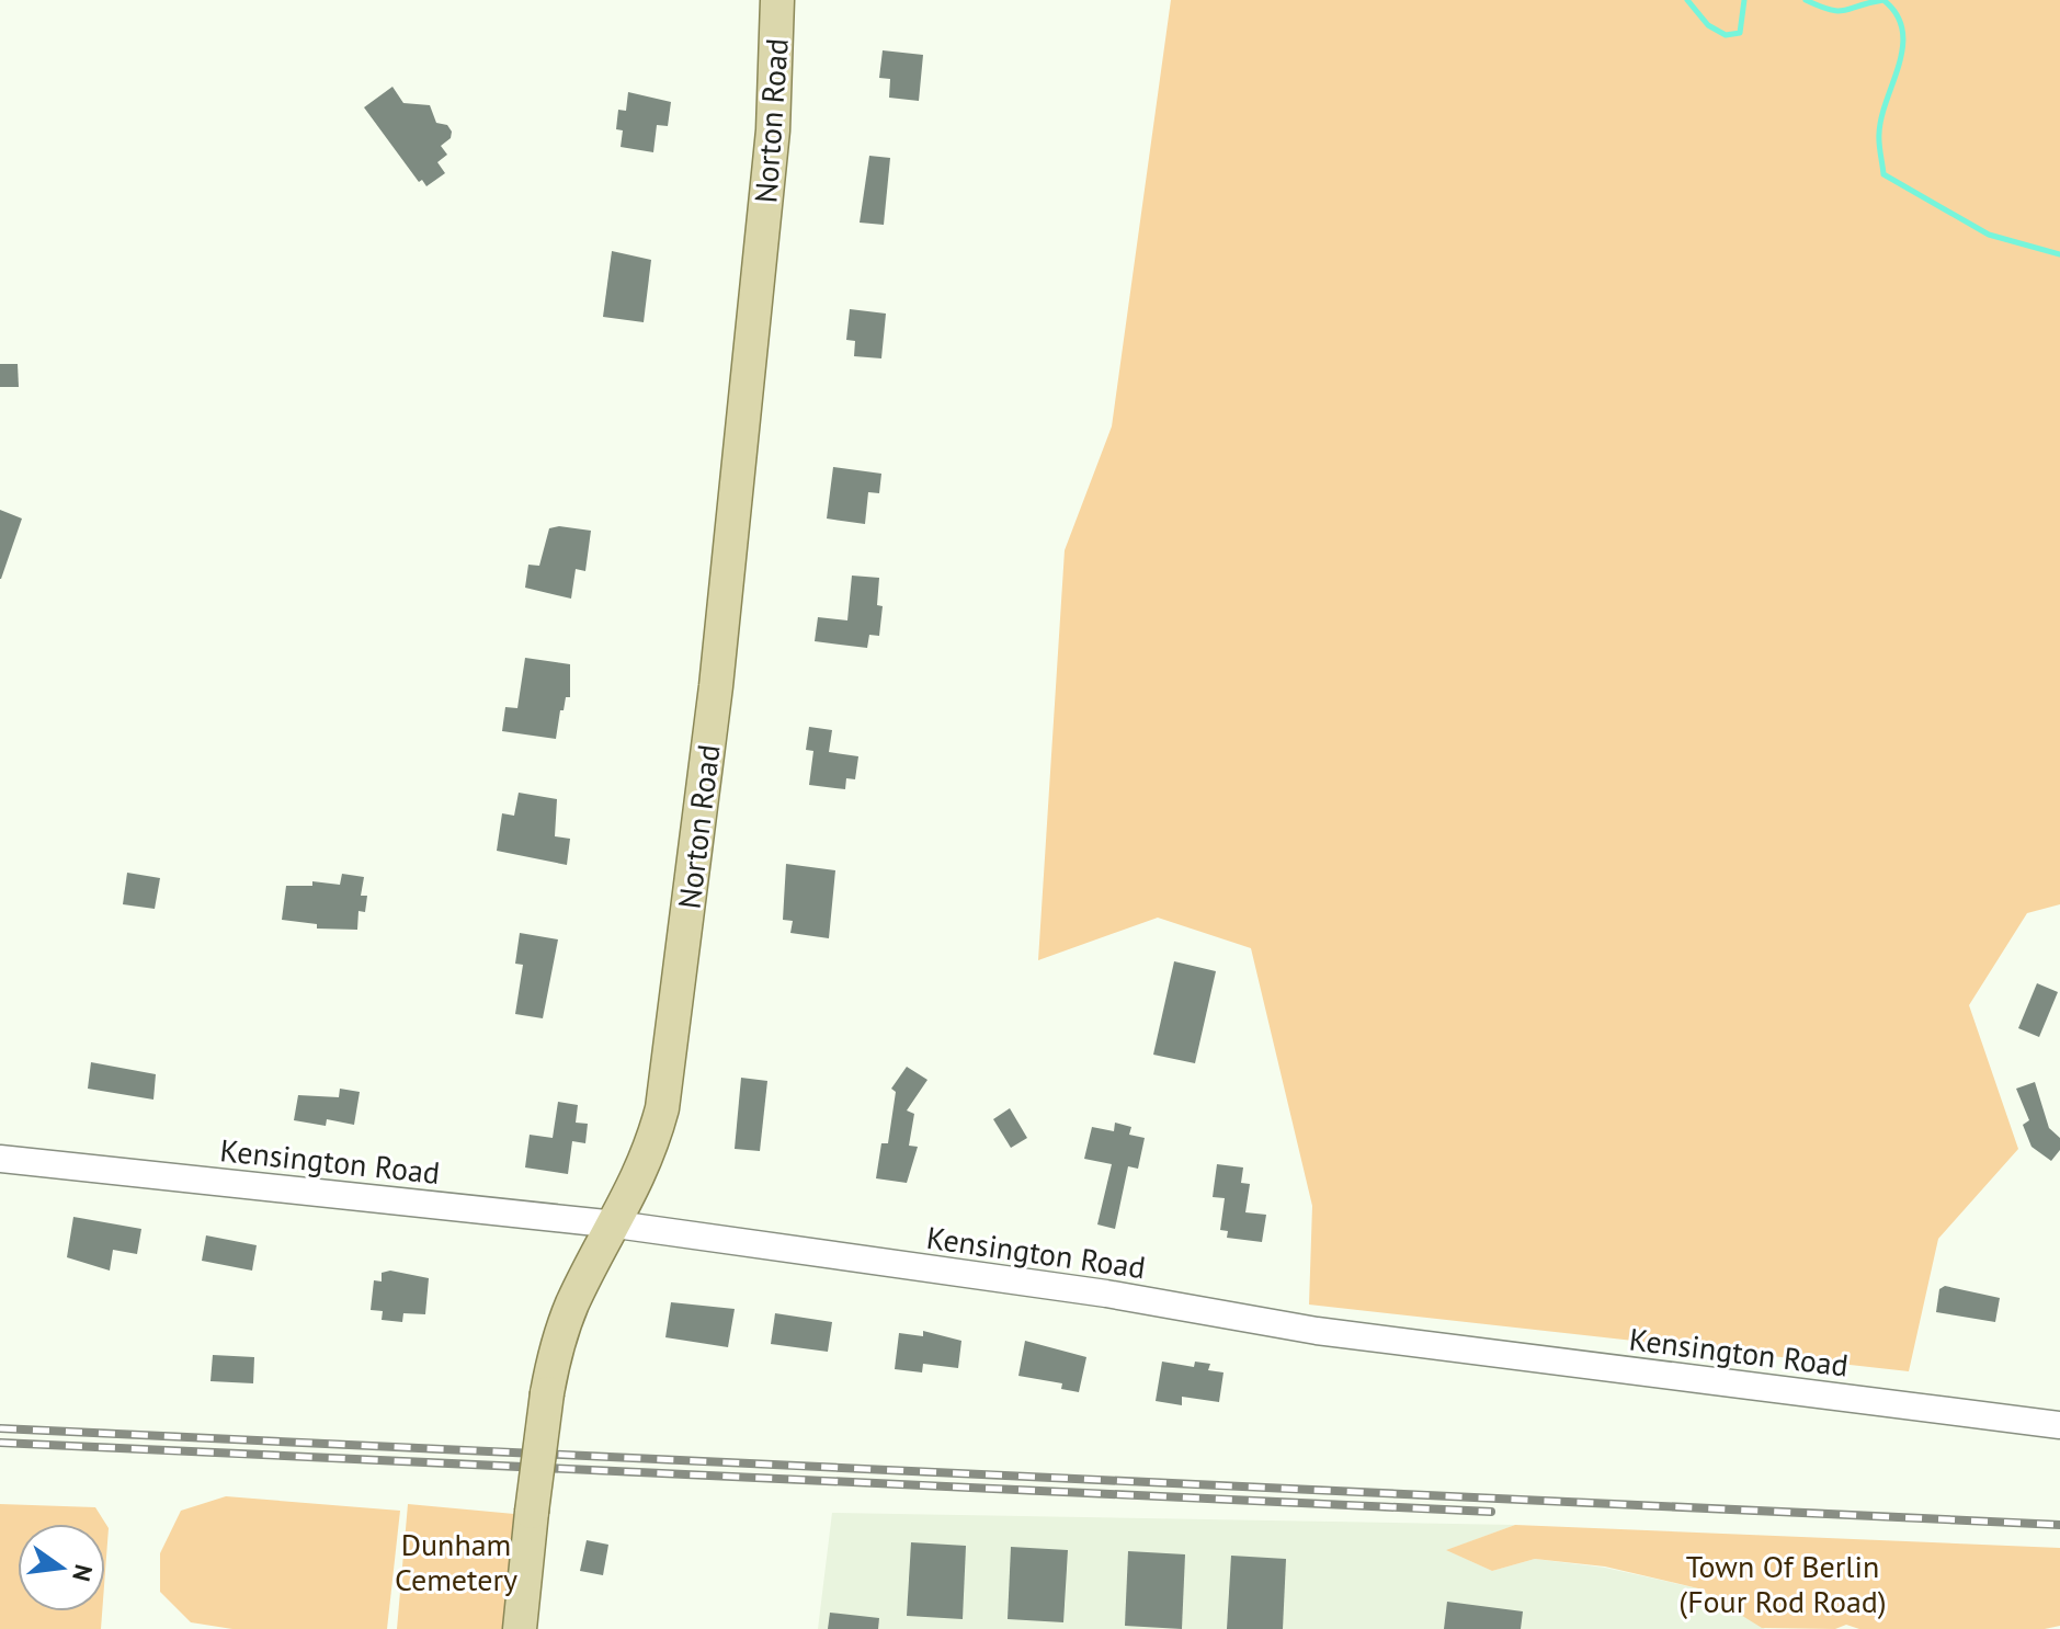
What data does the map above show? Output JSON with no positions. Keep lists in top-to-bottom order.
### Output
{
  "streets": {
    "main road": ["Norton Road"],
    "street": ["Kensington Road"]
  },
  "crossings": [
    ["Norton Road", "Kensington Road"]
  ],
  "parks": ["Dunham Cemetery", "Town Of Berlin (Four Rod Road)"],
  "north": "right"
}
